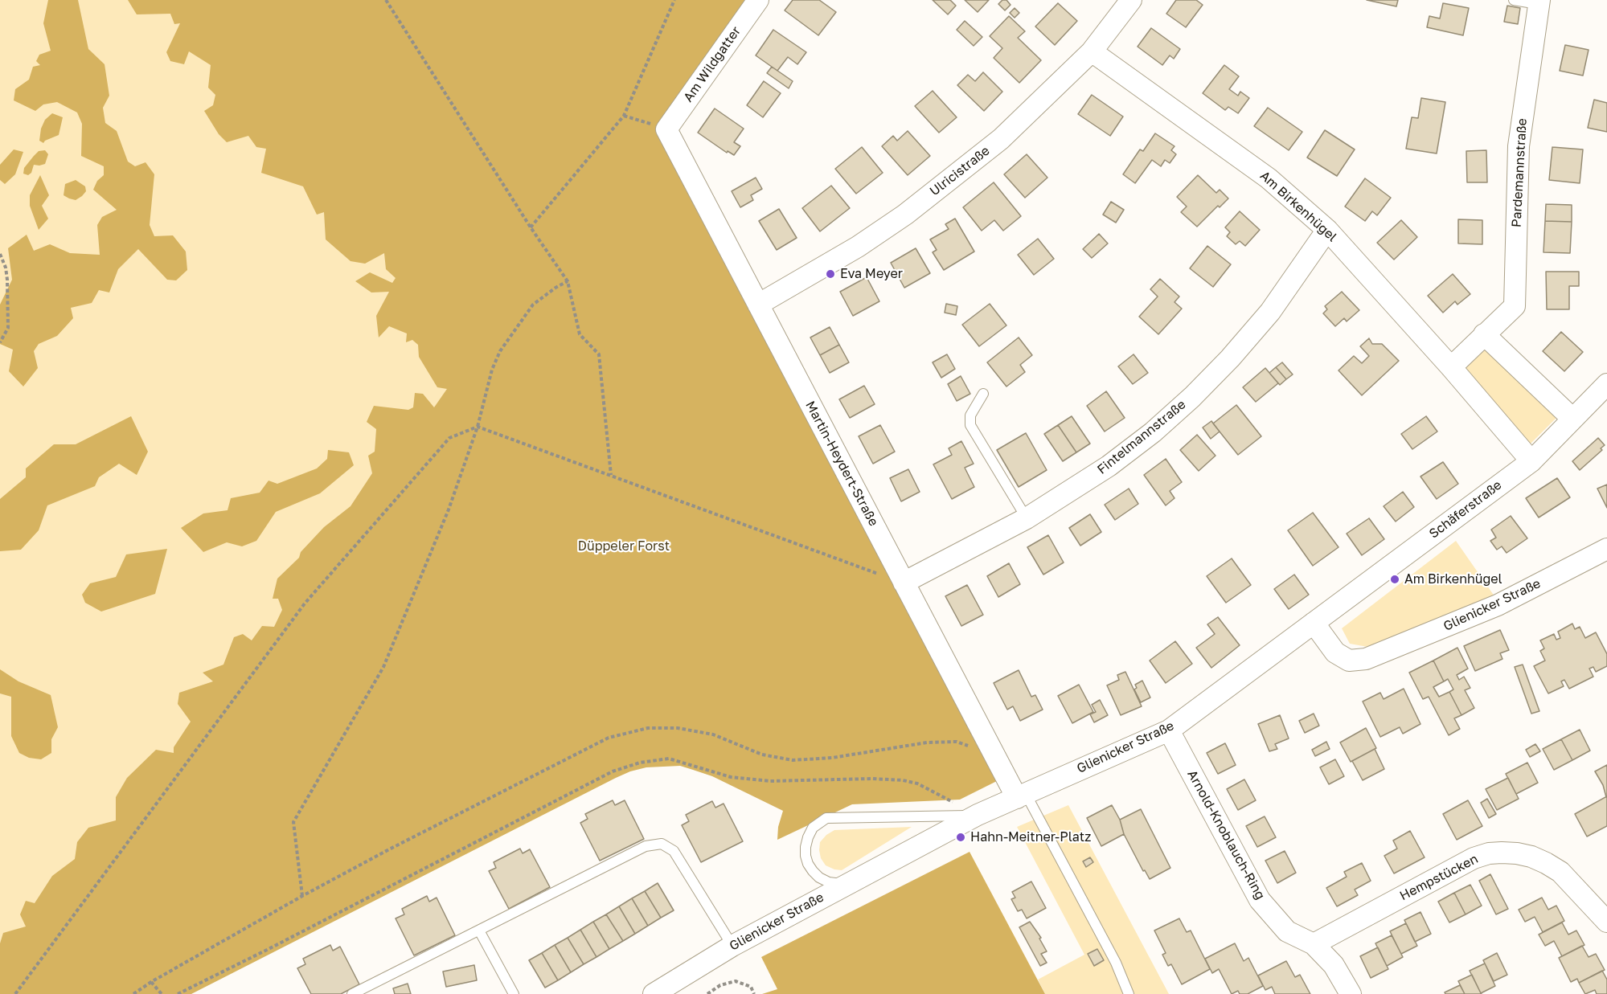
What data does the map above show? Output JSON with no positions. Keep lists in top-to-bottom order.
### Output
{
  "streets": {
    "street": [
      "Am Wildgatter",
      "Ulricistraße",
      "Pardemannstraße",
      "Am Birkenhügel",
      "Fintelmannstraße",
      "Martin-Heydert-Straße",
      "Schäferstraße",
      "Glienicker Straße",
      "Arnold-Knoblauch-Ring",
      "Hempstücken"
    ]
  },
  "crossings": [
    ["Am Wildgatter", "Martin-Heydert-Straße"],
    ["Ulricistraße", "Am Birkenhügel"],
    ["Ulricistraße", "Martin-Heydert-Straße"],
    ["Pardemannstraße", "Am Birkenhügel"],
    ["Am Birkenhügel", "Fintelmannstraße"],
    ["Am Birkenhügel", "Schäferstraße"],
    ["Fintelmannstraße", "Martin-Heydert-Straße"],
    ["Martin-Heydert-Straße", "Glienicker Straße"],
    ["Schäferstraße", "Glienicker Straße"],
    ["Glienicker Straße", "Arnold-Knoblauch-Ring"],
    ["Arnold-Knoblauch-Ring", "Hempstücken"]
  ],
  "parks": ["Düppeler Forst"],
  "places": ["Eva Meyer", "Am Birkenhügel", "Hahn-Meitner-Platz"]
}
